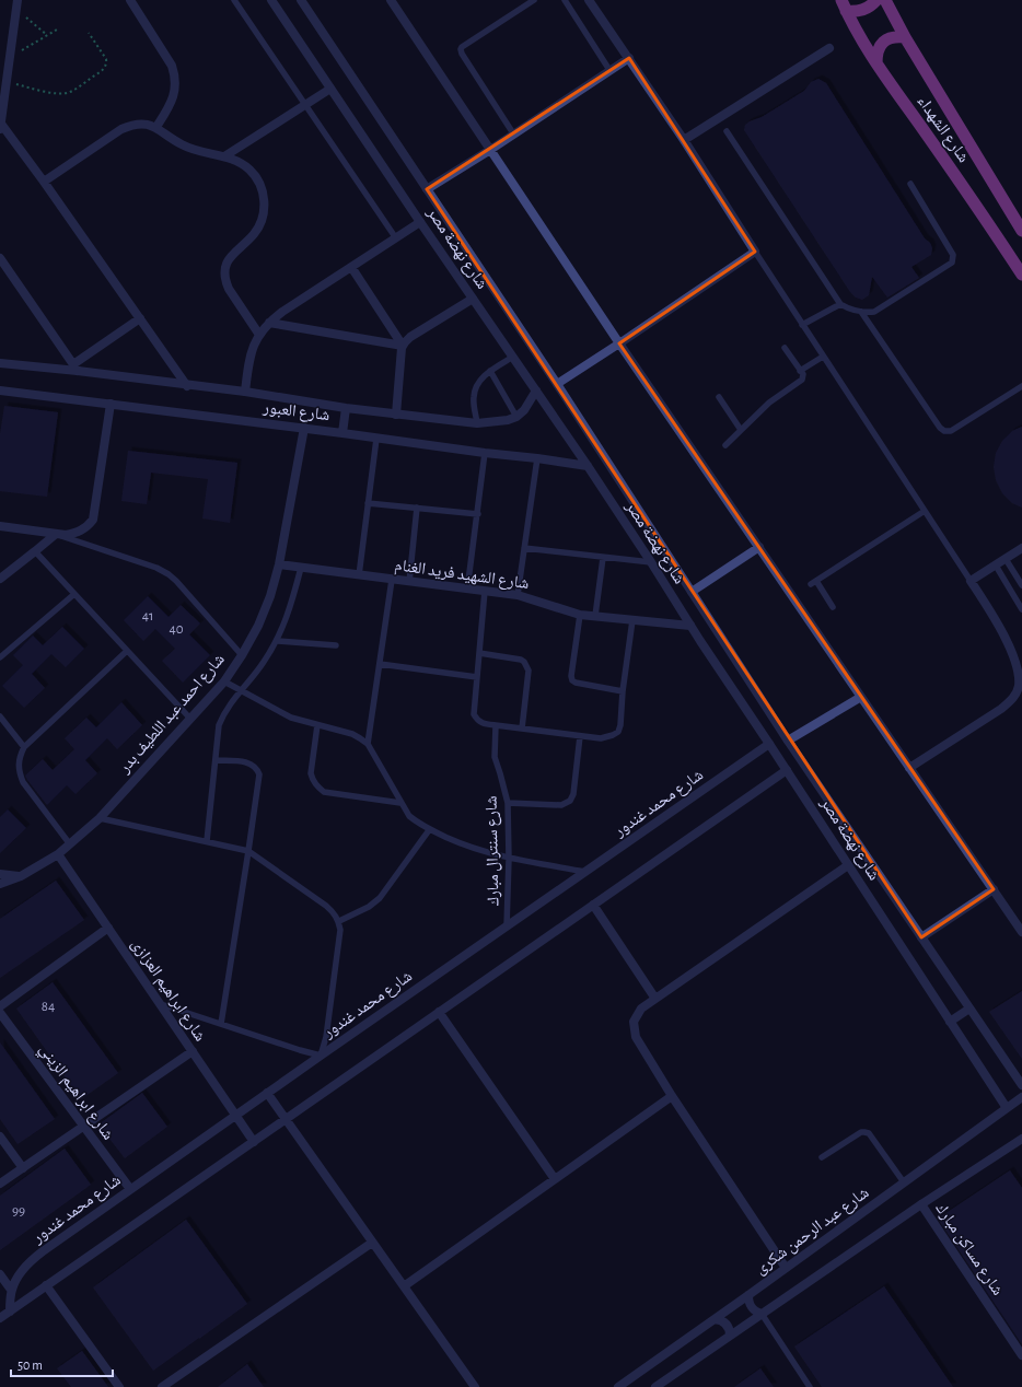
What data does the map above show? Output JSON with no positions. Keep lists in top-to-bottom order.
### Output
{
  "streets": {
    "highway": ["شارع الشهداء"],
    "street": [
      "شارع نهضة مصر",
      "شارع العبور",
      "شارع الشهيد فريد الغنام",
      "شارع احمد عبد اللطيف بدر",
      "شارع محمد غندور",
      "شارع ابراهيم العزازى",
      "شارع ابراهيم الزيني",
      "شارع عبد الرحمن شكرى",
      "شارع مساكن مبارك"
    ],
    "lane": ["شارع سنترال مبارك"]
  },
  "crossings": [
    ["شارع نهضة مصر", "شارع العبور"],
    ["شارع نهضة مصر", "شارع الشهيد فريد الغنام"],
    ["شارع نهضة مصر", "شارع محمد غندور"],
    ["شارع نهضة مصر", "شارع عبد الرحمن شكرى"],
    ["شارع العبور", "شارع احمد عبد اللطيف بدر"],
    ["شارع الشهيد فريد الغنام", "شارع احمد عبد اللطيف بدر"],
    ["شارع احمد عبد اللطيف بدر", "شارع ابراهيم العزازى"],
    ["شارع محمد غندور", "شارع سنترال مبارك"],
    ["شارع محمد غندور", "شارع ابراهيم العزازى"],
    ["شارع محمد غندور", "شارع ابراهيم الزيني"]
  ],
  "house_numbers": [
    "41",
    "40",
    "84",
    "99"
  ],
  "scale_bar": "50 m"
}
